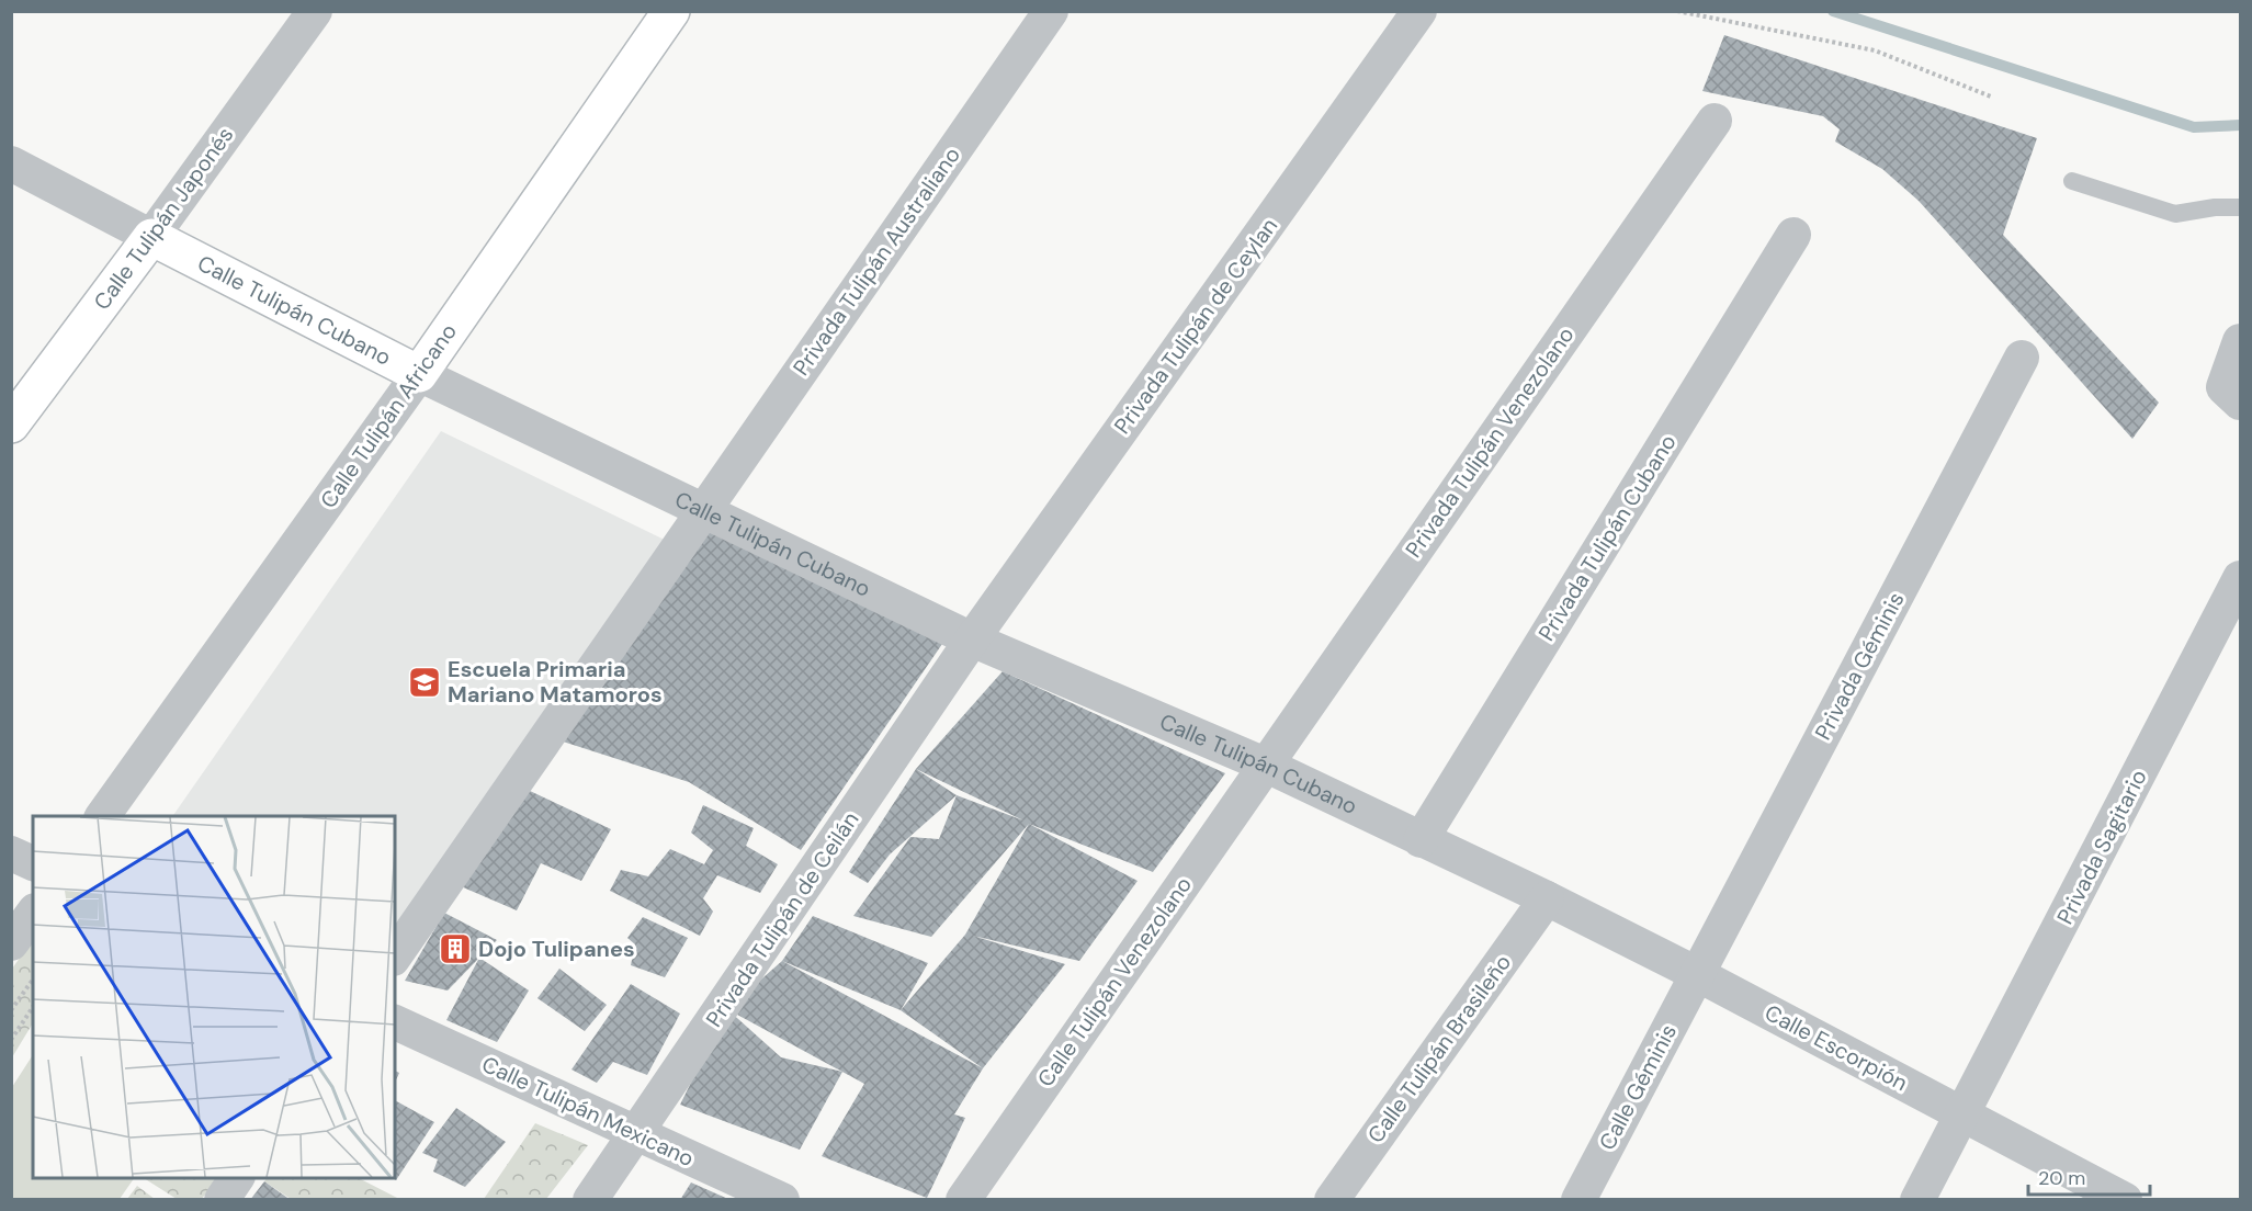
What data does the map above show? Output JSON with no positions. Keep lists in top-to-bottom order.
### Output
{
  "streets": {
    "street": [
      "Calle Tulipán Japonés",
      "Privada Tulipán Australiano",
      "Calle Tulipán Cubano",
      "Privada Tulipán de Ceylan",
      "Calle Tulipán Africano",
      "Privada Tulipán Venezolano",
      "Privada Tulipán Cubano",
      "Privada Géminis",
      "Privada Sagitario",
      "Privada Tulipán de Ceilán",
      "Calle Tulipán Venezolano",
      "Calle Escorpión",
      "Calle Tulipán Brasileño",
      "Calle Géminis",
      "Calle Tulipán Mexicano"
    ]
  },
  "crossings": [
    ["Calle Tulipán Japonés", "Calle Tulipán Cubano"],
    ["Privada Tulipán Australiano", "Calle Tulipán Cubano"],
    ["Calle Tulipán Cubano", "Privada Tulipán de Ceylan"],
    ["Calle Tulipán Cubano", "Calle Tulipán Africano"],
    ["Calle Tulipán Cubano", "Privada Tulipán Venezolano"],
    ["Calle Tulipán Cubano", "Privada Tulipán Cubano"],
    ["Calle Tulipán Cubano", "Privada Tulipán de Ceilán"],
    ["Calle Tulipán Cubano", "Calle Tulipán Venezolano"],
    ["Calle Tulipán Cubano", "Calle Escorpión"],
    ["Calle Tulipán Cubano", "Calle Tulipán Brasileño"],
    ["Privada Tulipán de Ceylan", "Privada Tulipán de Ceilán"],
    ["Privada Tulipán Venezolano", "Calle Tulipán Venezolano"],
    ["Privada Géminis", "Calle Escorpión"],
    ["Privada Géminis", "Calle Géminis"],
    ["Privada Sagitario", "Calle Escorpión"],
    ["Privada Tulipán de Ceilán", "Calle Tulipán Mexicano"],
    ["Calle Escorpión", "Calle Tulipán Brasileño"],
    ["Calle Escorpión", "Calle Géminis"]
  ],
  "places": {
    "school or university": ["Escuela Primaria Mariano Matamoros"],
    "building": ["Dojo Tulipanes"]
  },
  "scale_bar": "20 m"
}
